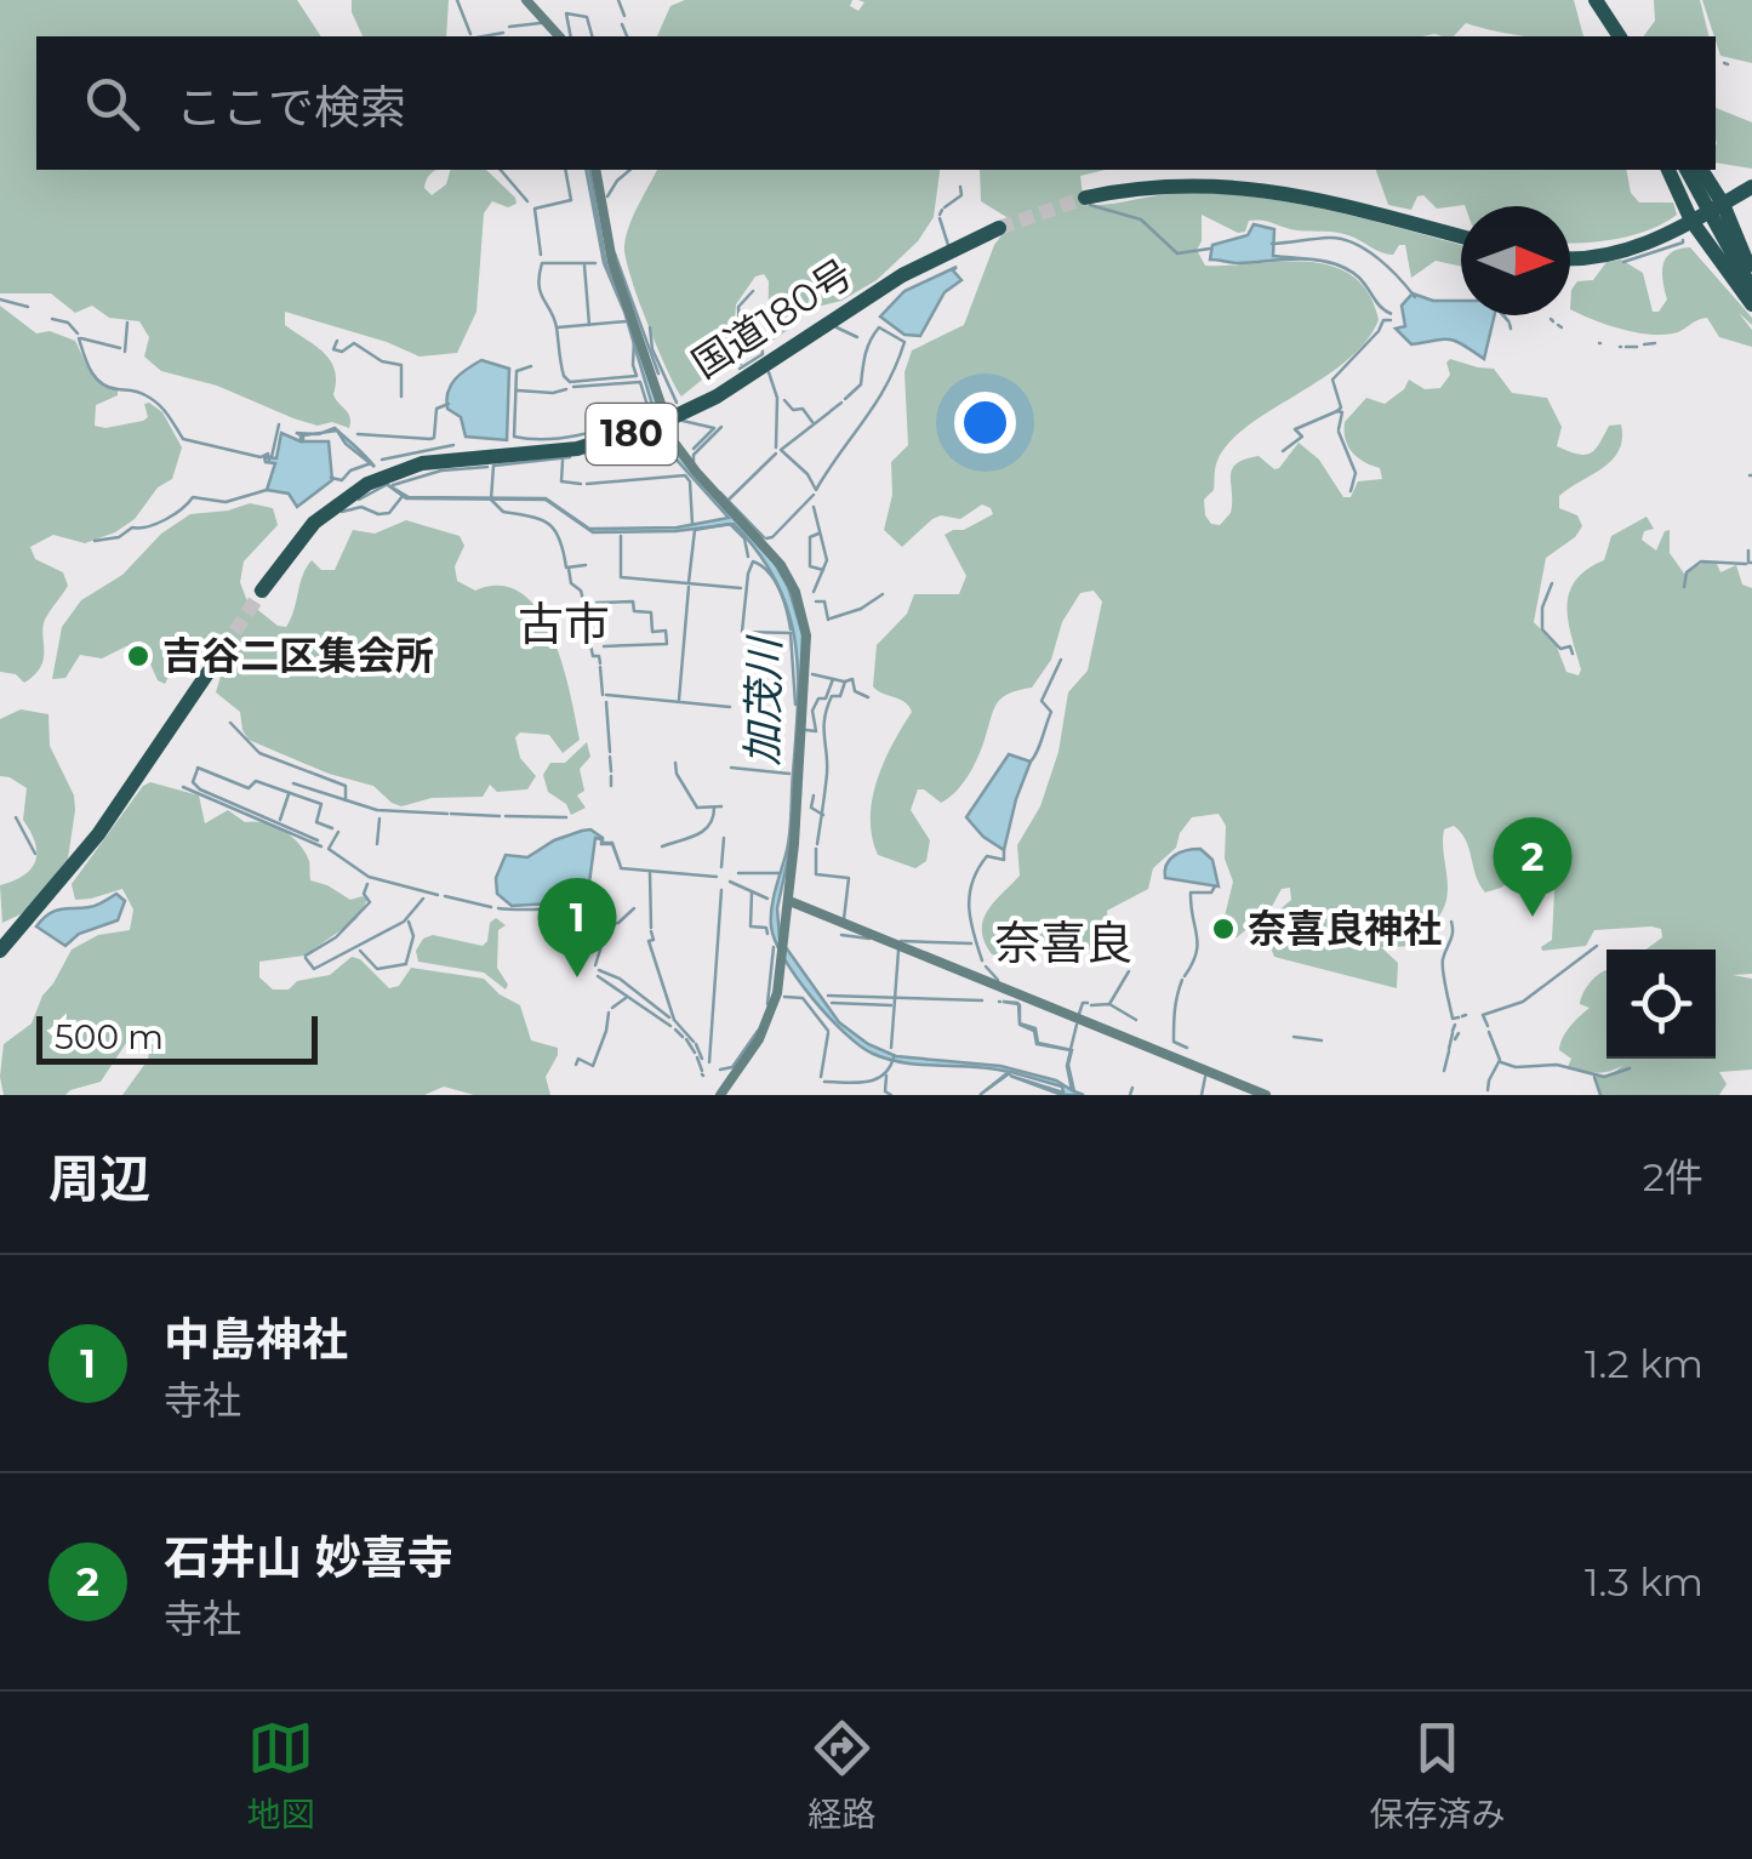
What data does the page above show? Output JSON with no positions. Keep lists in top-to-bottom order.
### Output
{
  "streets": {
    "highway": ["国道180号", "180"]
  },
  "districts": ["古市", "奈喜良"],
  "water": ["加茂川"],
  "places": ["吉谷二区集会所", "奈喜良神社"],
  "scale_bar": "500 m",
  "north": "right",
  "page": {
    "search": "ここで検索",
    "pins": ["2", "1"],
    "scale": "500 m",
    "heading": ["周辺", "2件"],
    "list": [
      {
        "mark": "1",
        "name": "中島神社",
        "note": "寺社",
        "value": "1.2 km"
      },
      {
        "mark": "2",
        "name": "石井山 妙喜寺",
        "note": "寺社",
        "value": "1.3 km"
      }
    ],
    "nav": ["地図", "経路", "保存済み"]
  }
}
